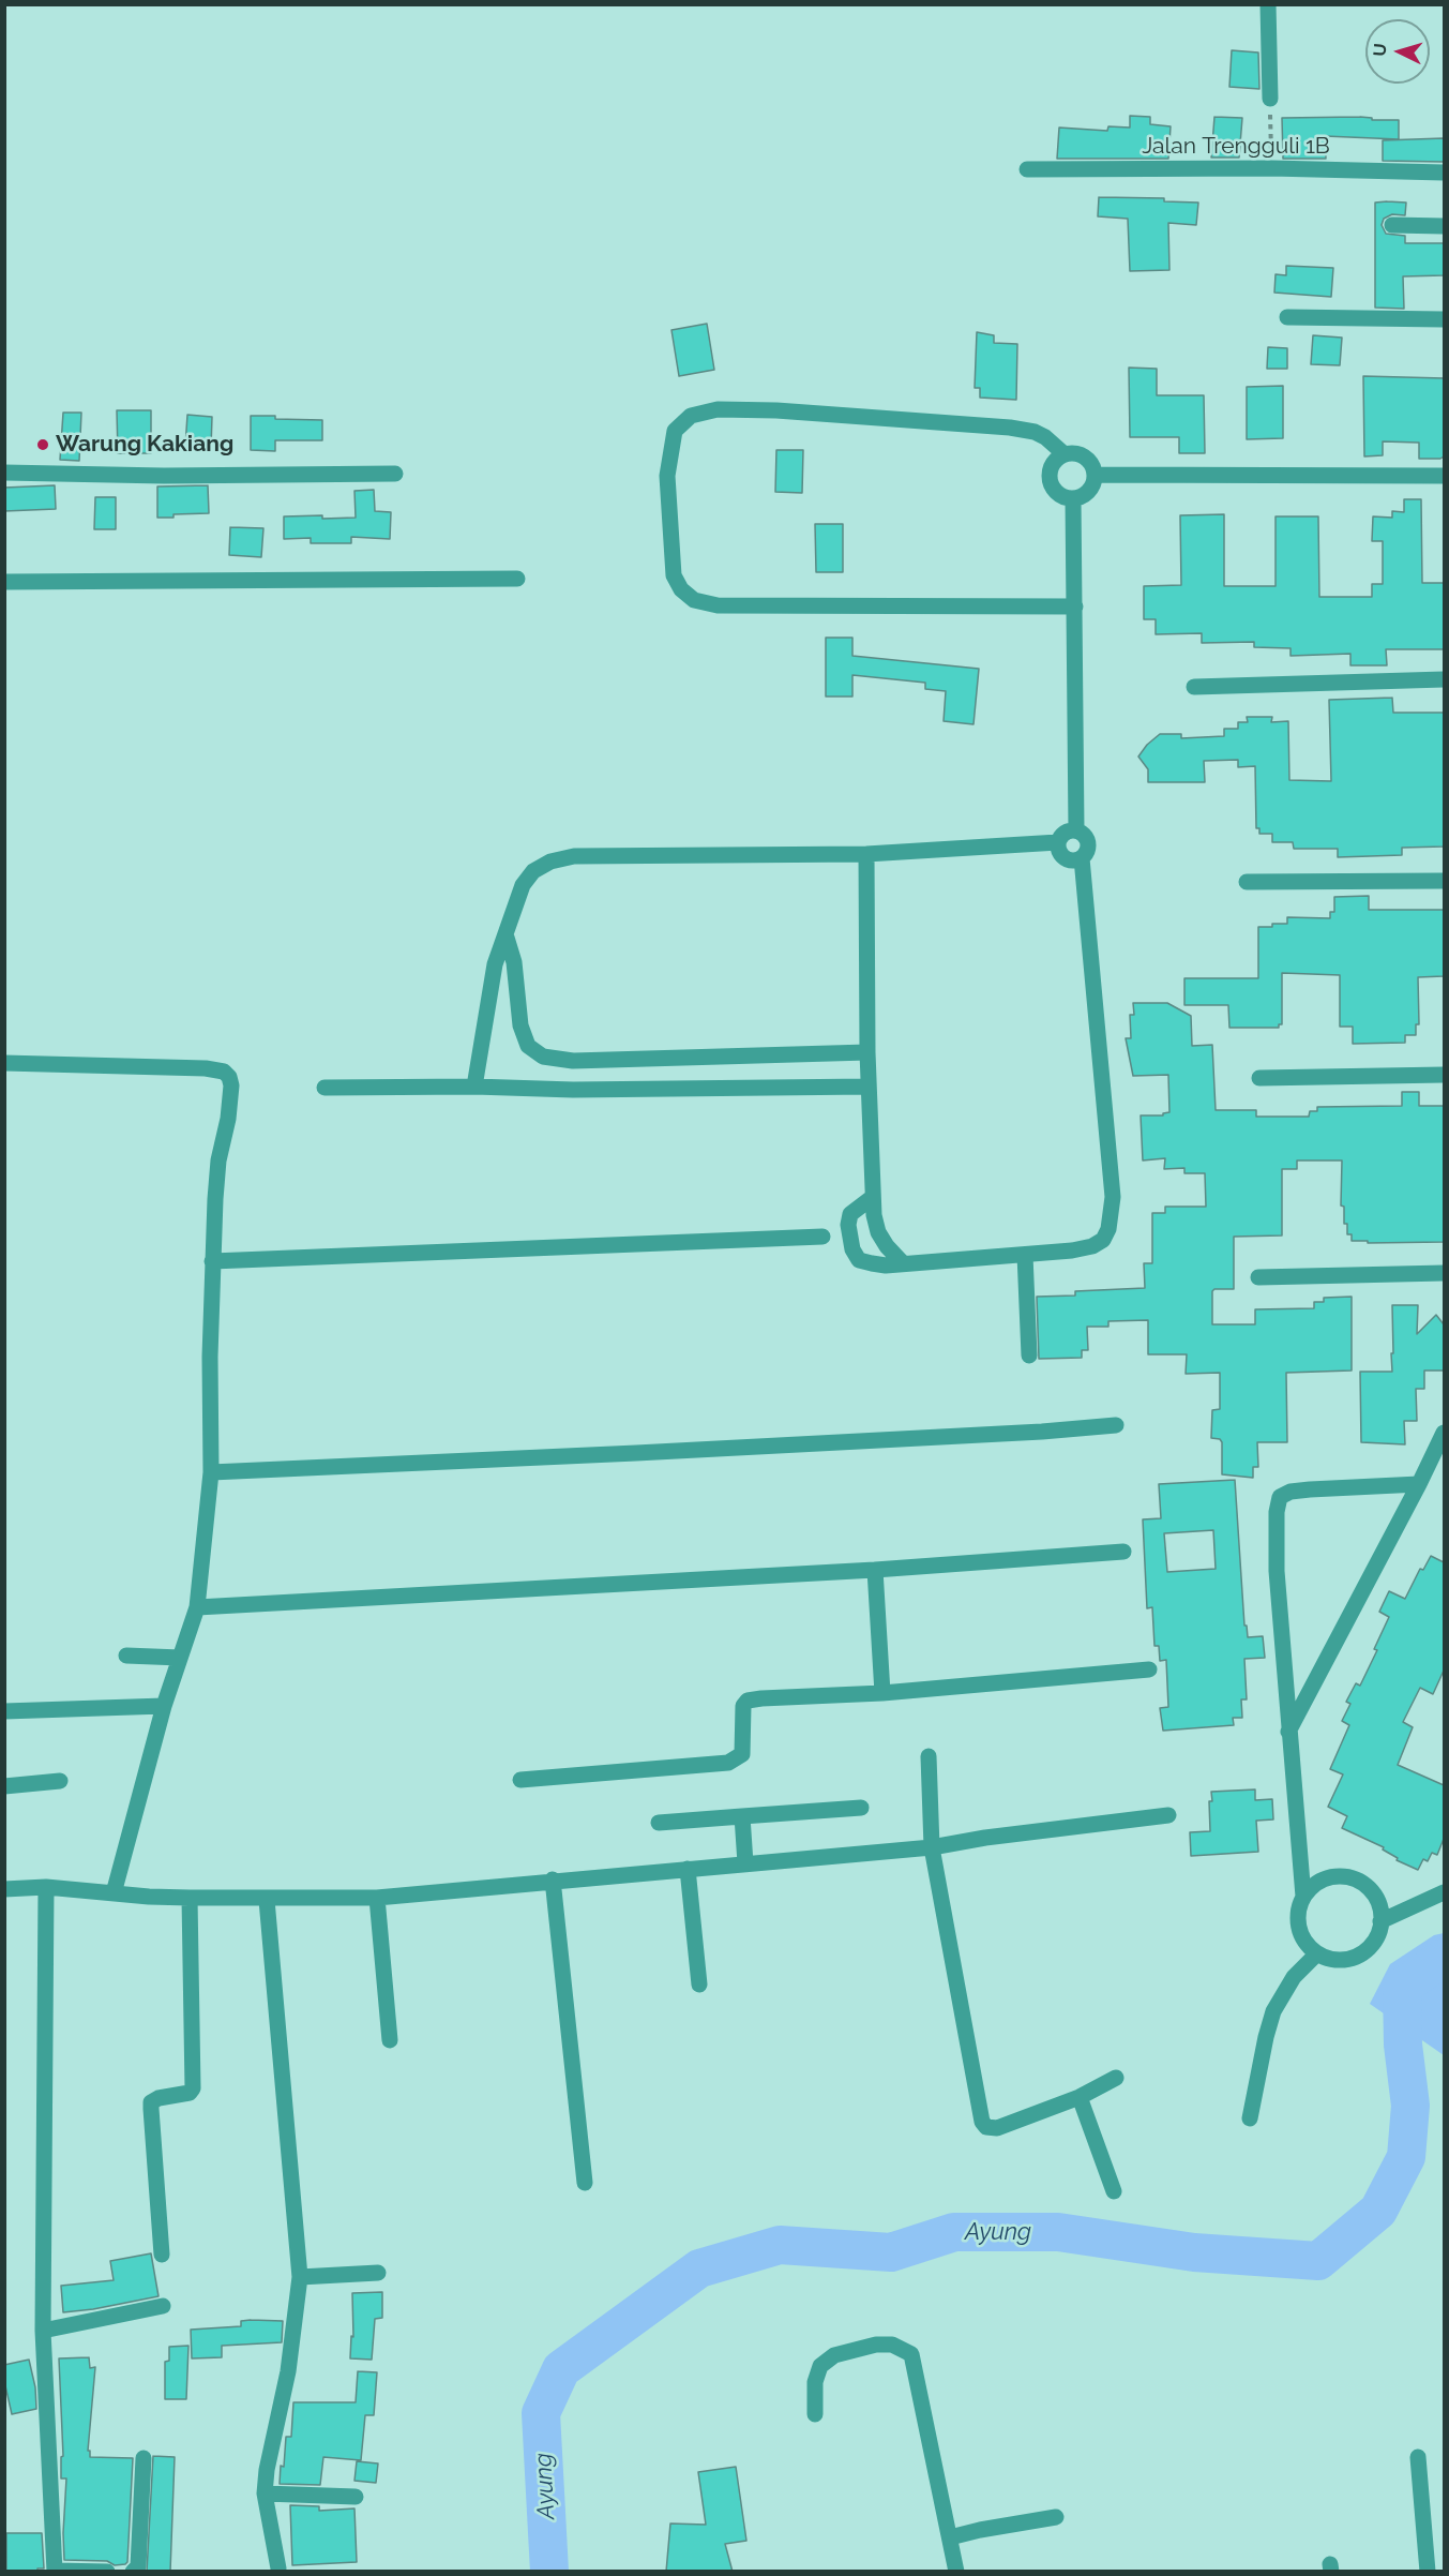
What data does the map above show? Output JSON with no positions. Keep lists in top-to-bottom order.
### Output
{
  "streets": {
    "street": ["Jalan Trengguli 1B"]
  },
  "water": ["Ayung"],
  "places": ["Warung Kakiang"],
  "north": "left"
}
